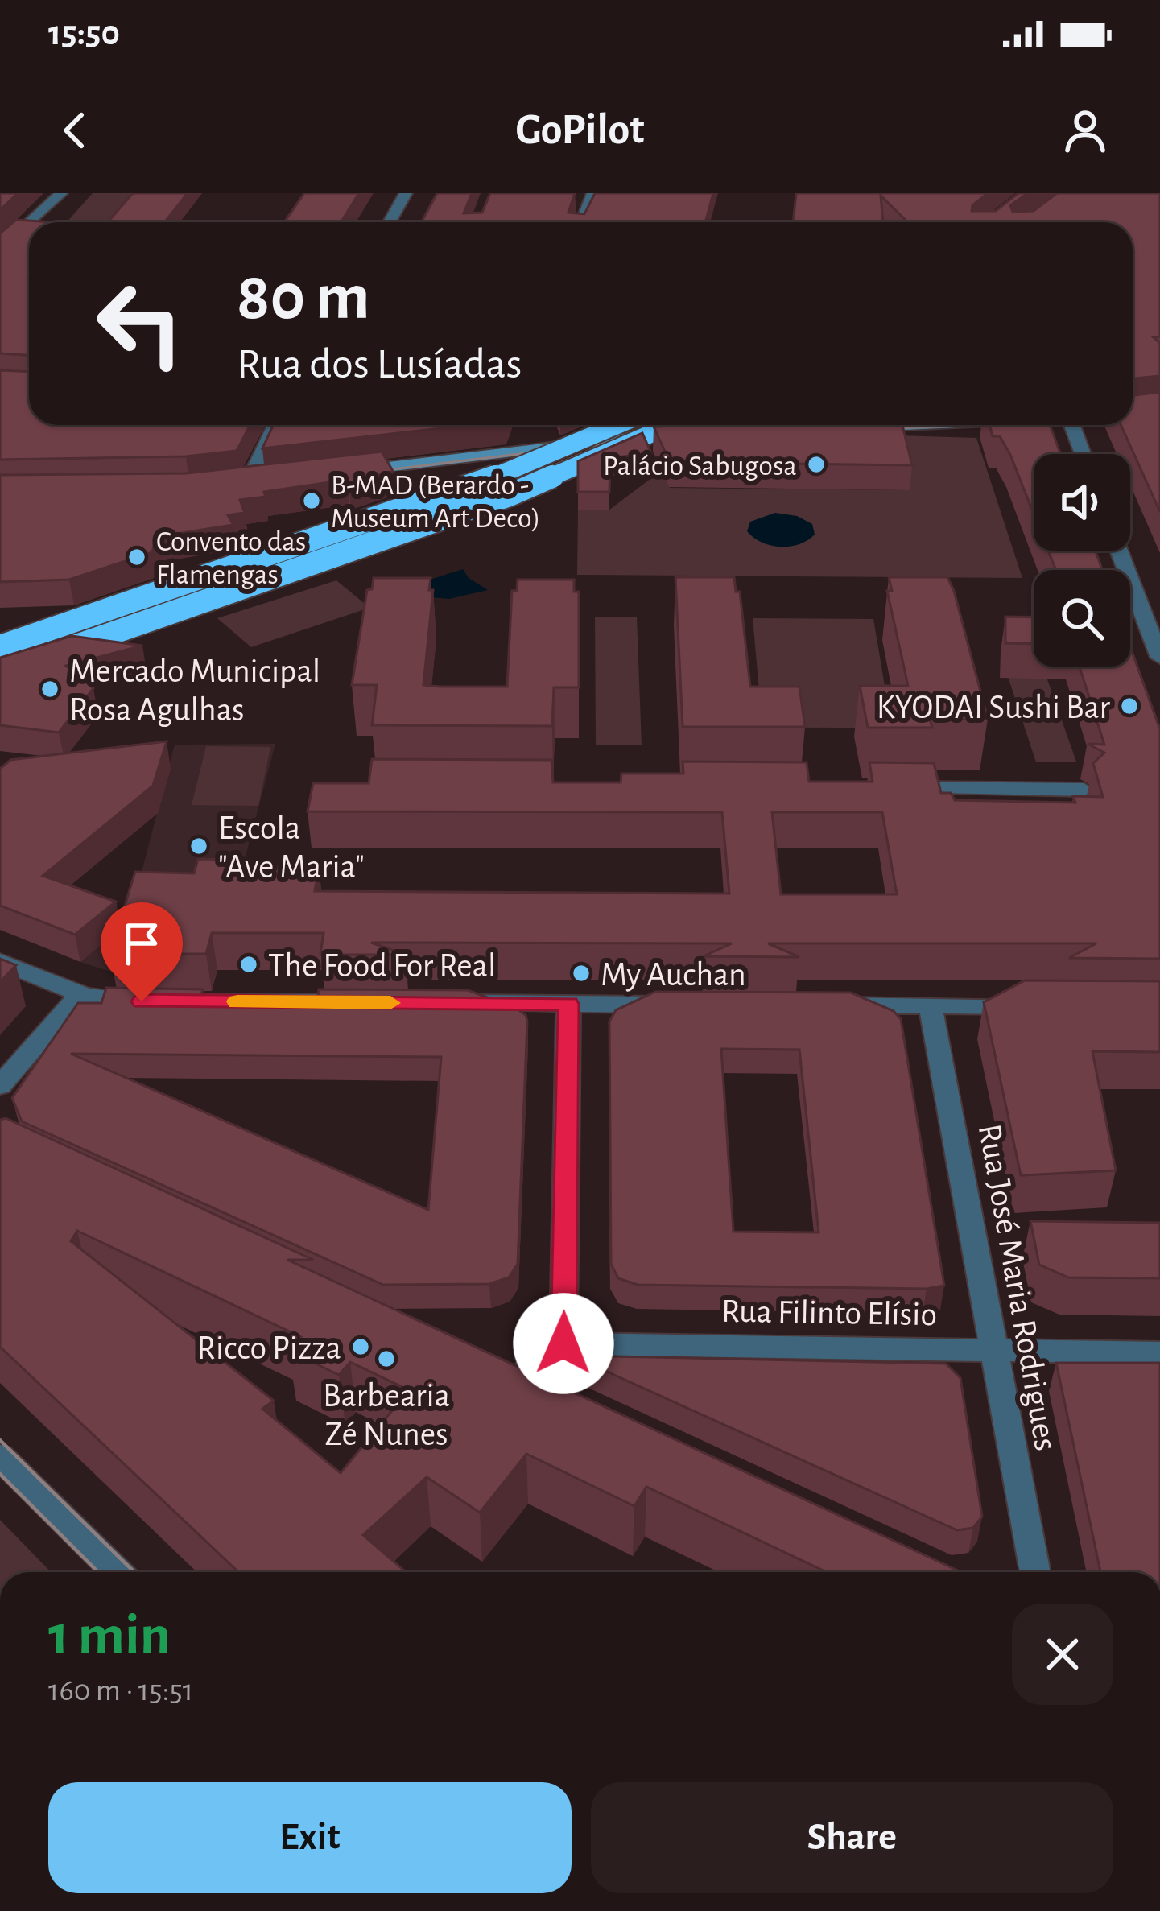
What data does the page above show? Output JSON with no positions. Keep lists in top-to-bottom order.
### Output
{
  "streets": {
    "street": ["Rua José Maria Rodrigues", "Rua Filinto Elísio"]
  },
  "crossings": [
    ["Rua José Maria Rodrigues", "Rua Filinto Elísio"]
  ],
  "places": [
    "Palácio Sabugosa",
    "B-MAD (Berardo - Museum Art Deco)",
    "Convento das Flamengas",
    "Mercado Municipal Rosa Agulhas",
    "KYODAI Sushi Bar",
    "Escola \"Ave Maria\"",
    "The Food For Real",
    "My Auchan",
    "Ricco Pizza",
    "Barbearia Zé Nunes"
  ],
  "page": {
    "status": "15:50",
    "header": "GoPilot",
    "turn": ["80 m", "Rua dos Lusíadas"],
    "heading": ["1 min", "160 m · 15:51"],
    "buttons": ["Exit", "Share"]
  }
}
